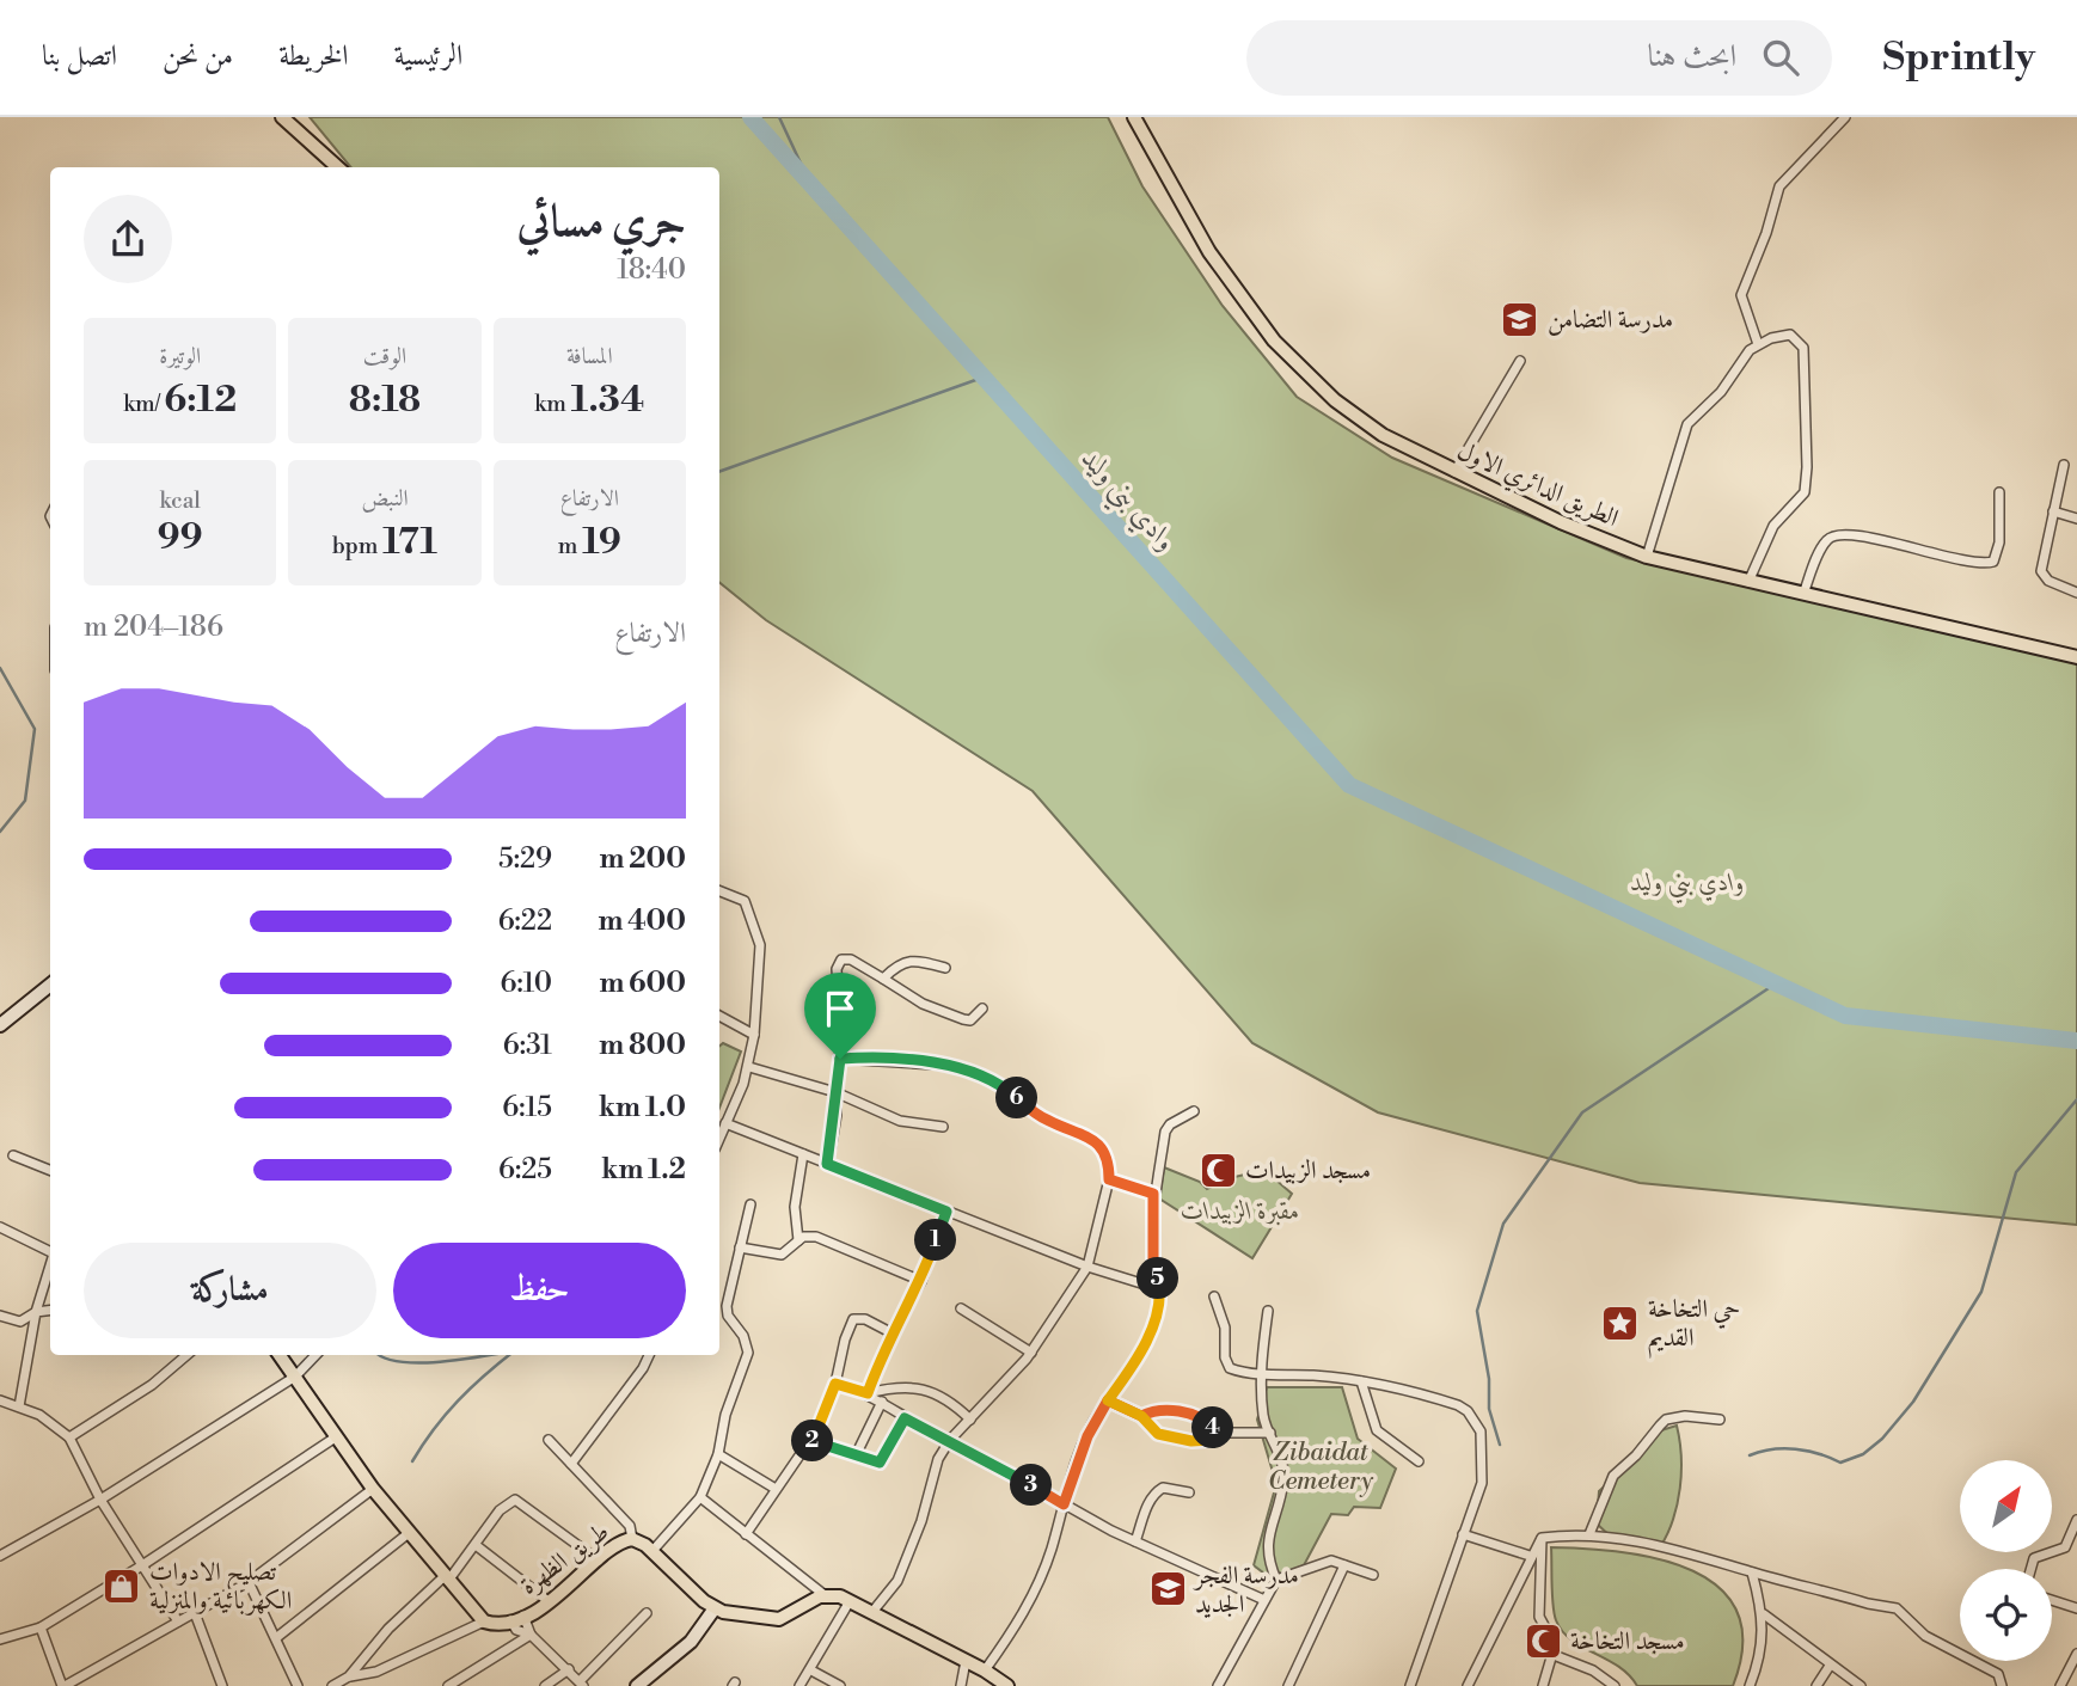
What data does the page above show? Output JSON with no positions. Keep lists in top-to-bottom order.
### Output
{
  "streets": {
    "main road": ["الطريق الدائري الاول", "طريق الظهرة"]
  },
  "water": ["وادي بني وليد"],
  "parks": ["وادي بني وليد", "مقبرة الزبيدات", "Zibaidat Cemetery"],
  "places": {
    "school or university": ["مدرسة التضامن", "مدرسة الفجر الجديد"],
    "mosque": ["مسجد الزبيدات", "مسجد التخاخة"],
    "place": ["حي التخاخة القديم"],
    "shop": ["تصليح الادوات الكهربائية والمنزلية"]
  },
  "north": "top right",
  "page": {
    "header": "Sprintly",
    "search": "ابحث هنا",
    "nav": [
      "الرئيسية",
      "الخريطة",
      "من نحن",
      "اتصل بنا"
    ],
    "heading": ["جري مسائي", "18:40"],
    "stats": [
      ["المسافة", "1.34 km"],
      ["الوقت", "8:18"],
      ["الوتيرة", "6:12 /km"],
      ["الارتفاع", "19 m"],
      ["النبض", "171 bpm"],
      ["kcal", "99"]
    ],
    "chart": ["الارتفاع", "186–204 m"],
    "list": [
      {
        "name": "200 m",
        "note": "5:29"
      },
      {
        "name": "400 m",
        "note": "6:22"
      },
      {
        "name": "600 m",
        "note": "6:10"
      },
      {
        "name": "800 m",
        "note": "6:31"
      },
      {
        "name": "1.0 km",
        "note": "6:15"
      },
      {
        "name": "1.2 km",
        "note": "6:25"
      }
    ],
    "pins": [
      "6",
      "1",
      "5",
      "4",
      "2",
      "3"
    ],
    "buttons": ["حفظ", "مشاركة"]
  }
}
